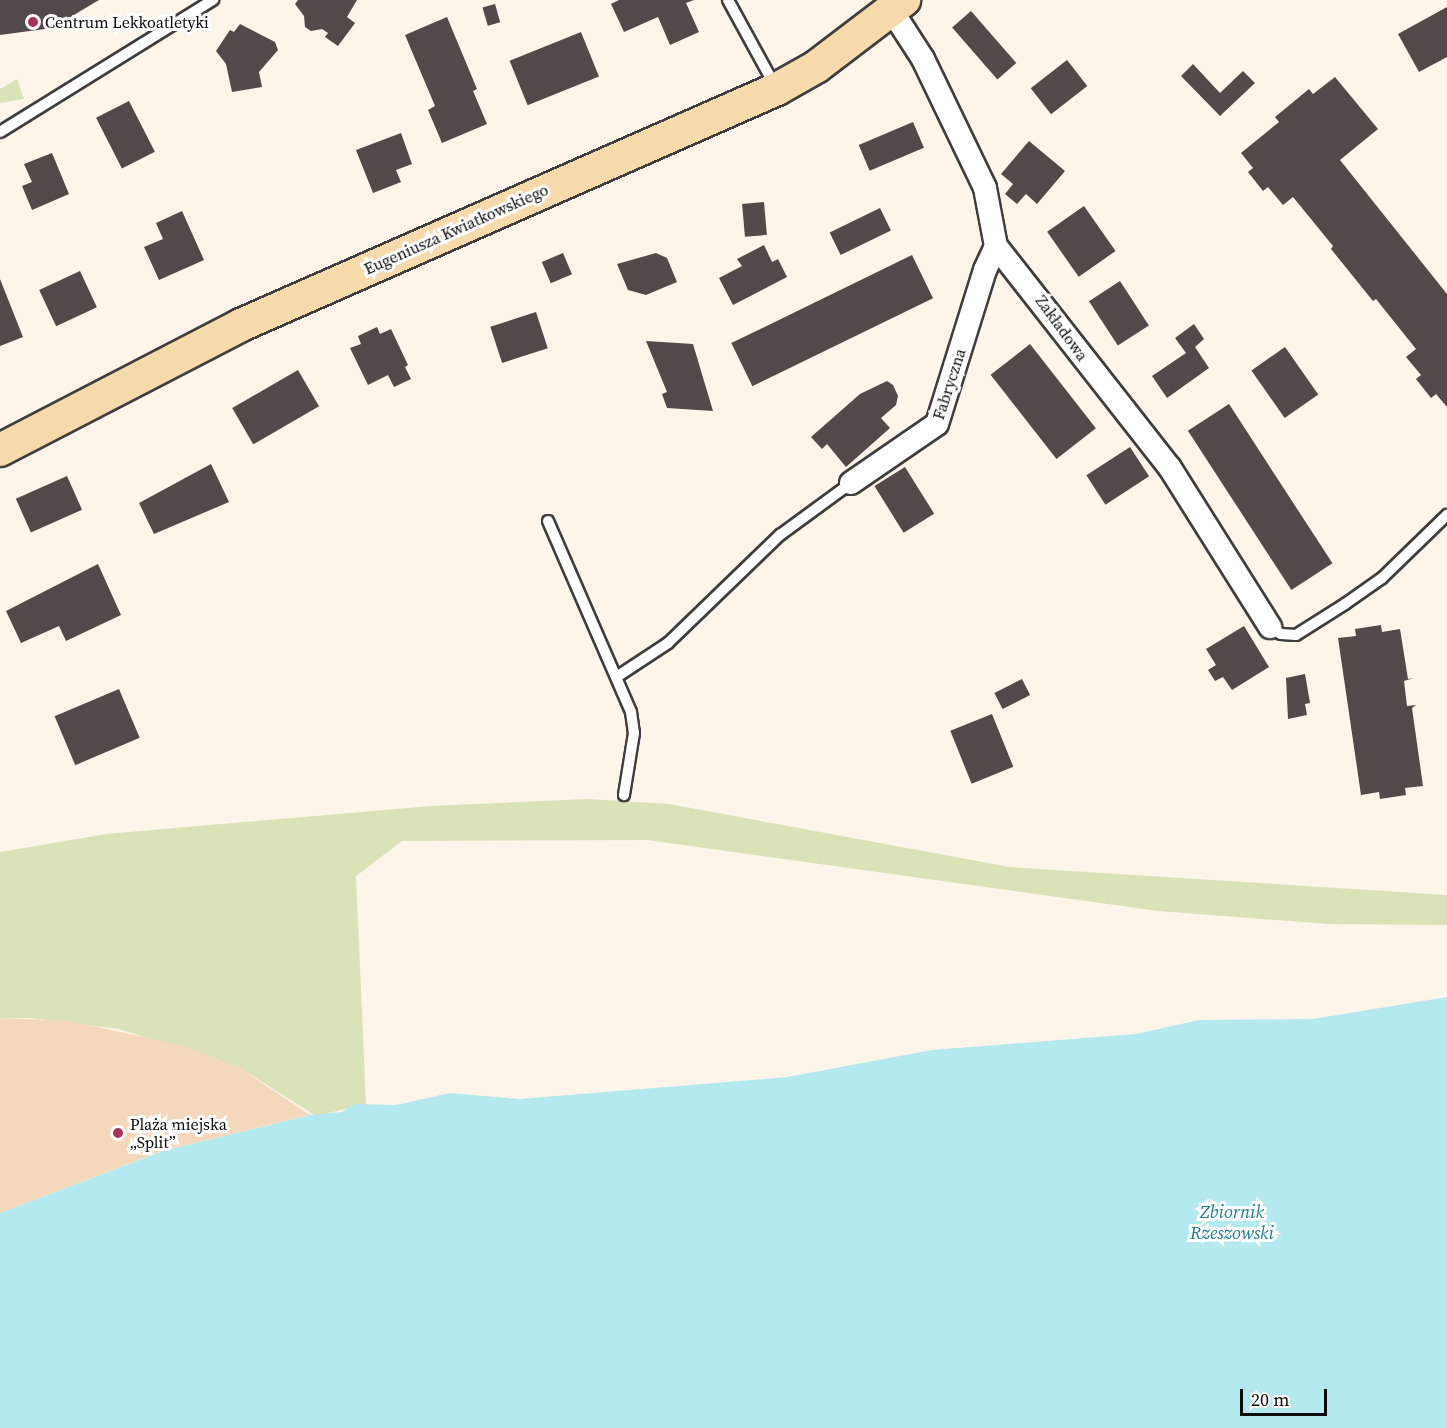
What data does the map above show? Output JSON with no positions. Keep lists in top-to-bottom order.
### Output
{
  "streets": {
    "street": ["Eugeniusza Kwiatkowskiego", "Zakładowa", "Fabryczna"]
  },
  "crossings": [
    ["Eugeniusza Kwiatkowskiego", "Zakładowa"],
    ["Zakładowa", "Fabryczna"]
  ],
  "water": ["Zbiornik Rzeszowski"],
  "places": ["Centrum Lekkoatletyki", "Plaża miejska „Split”"],
  "scale_bar": "20 m"
}
